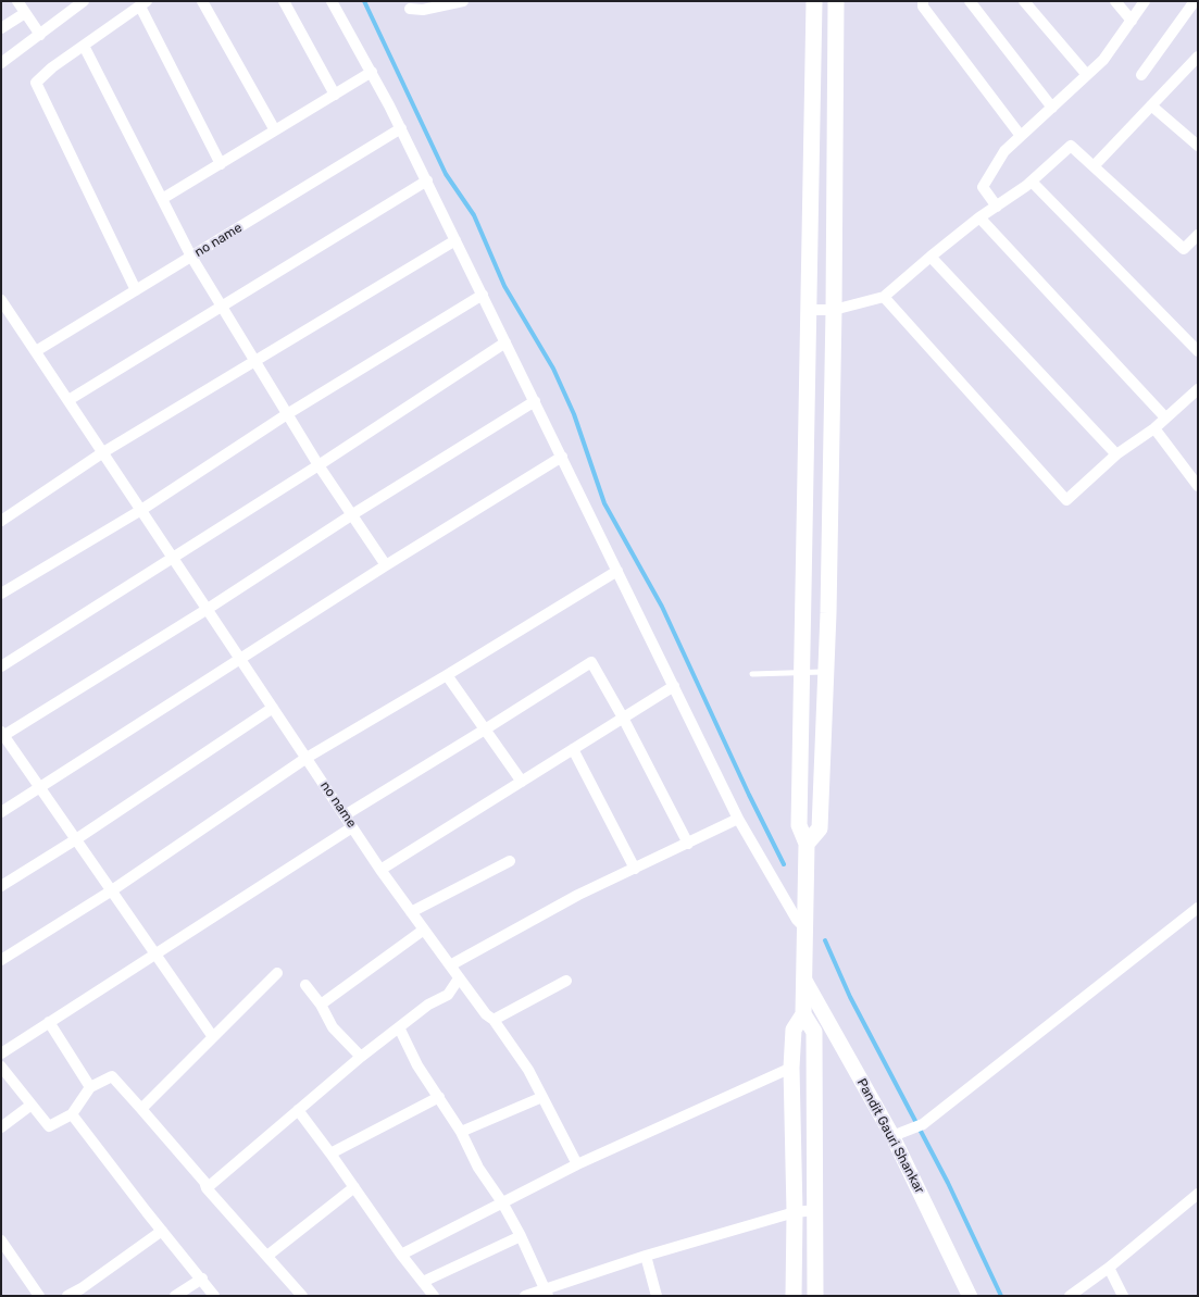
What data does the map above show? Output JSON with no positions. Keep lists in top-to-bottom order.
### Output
{
  "streets": {
    "street": ["no name", "Pandit Gauri Shankar"]
  }
}
